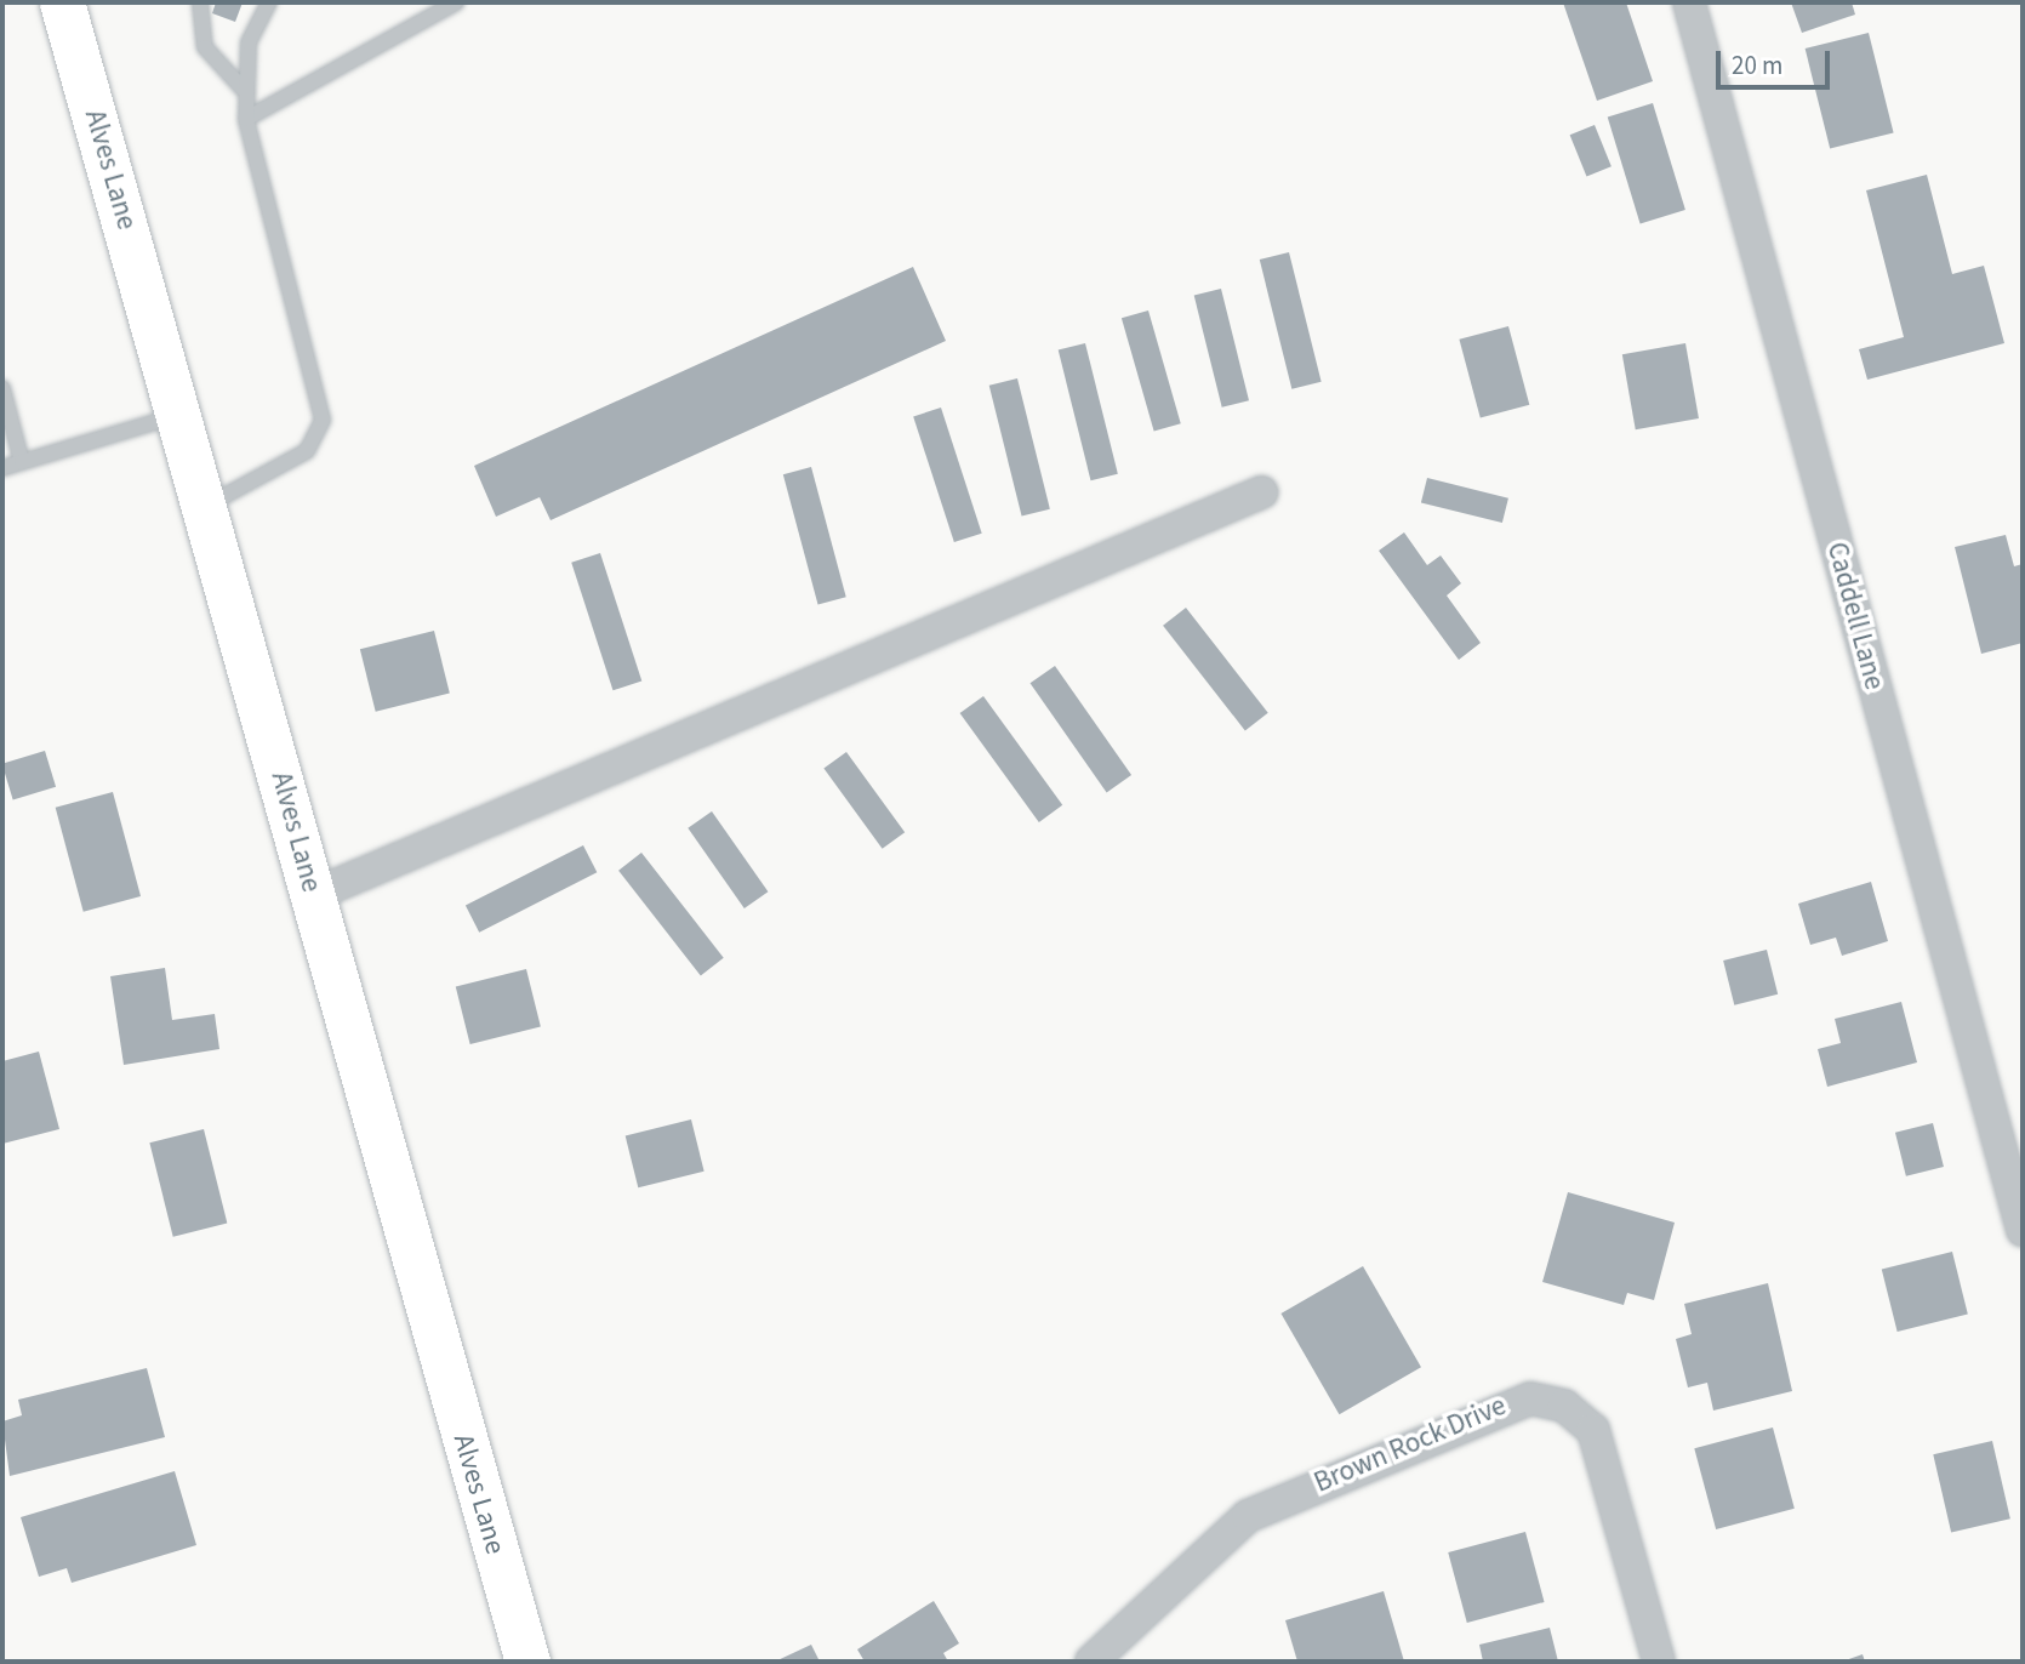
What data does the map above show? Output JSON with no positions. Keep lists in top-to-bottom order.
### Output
{
  "streets": {
    "street": ["Alves Lane", "Caddell Lane", "Brown Rock Drive"]
  },
  "scale_bar": "20 m"
}
